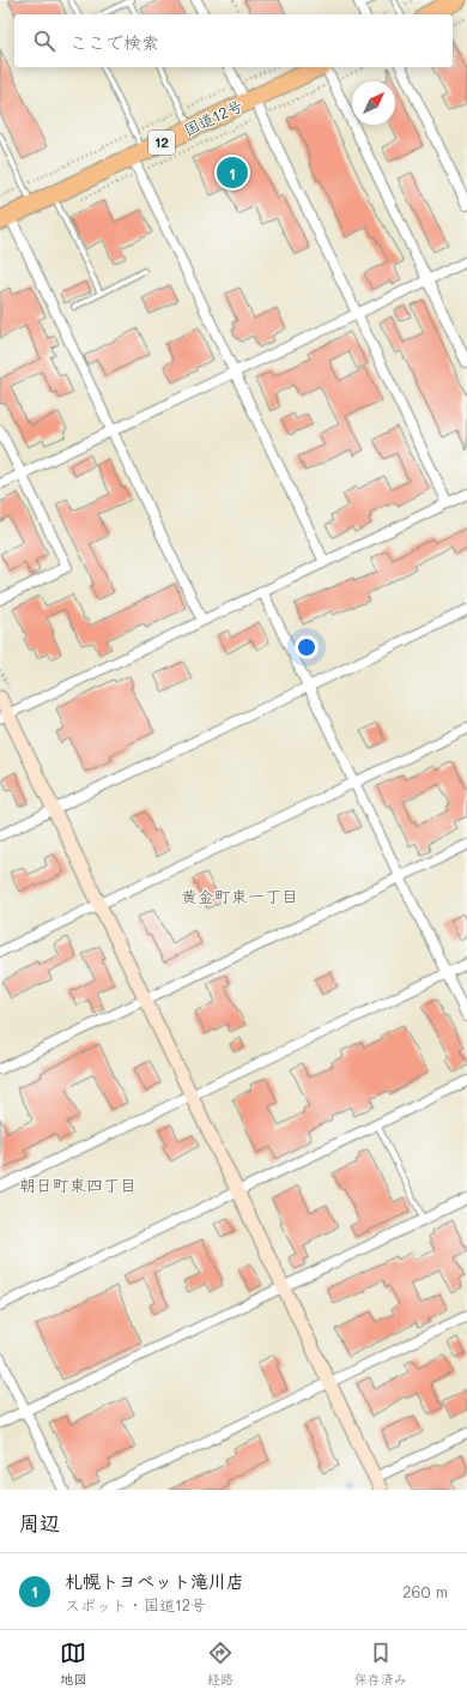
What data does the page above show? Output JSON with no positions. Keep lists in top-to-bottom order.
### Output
{
  "streets": {
    "highway": ["国道12号", "12"]
  },
  "districts": ["黄金町東一丁目", "朝日町東四丁目"],
  "north": "top right",
  "page": {
    "search": "ここで検索",
    "pins": "1",
    "heading": "周辺",
    "list": [
      {
        "mark": "1",
        "name": "札幌トヨペット滝川店",
        "note": "スポット · 国道12号",
        "value": "260 m"
      }
    ],
    "nav": ["地図", "経路", "保存済み"]
  }
}
